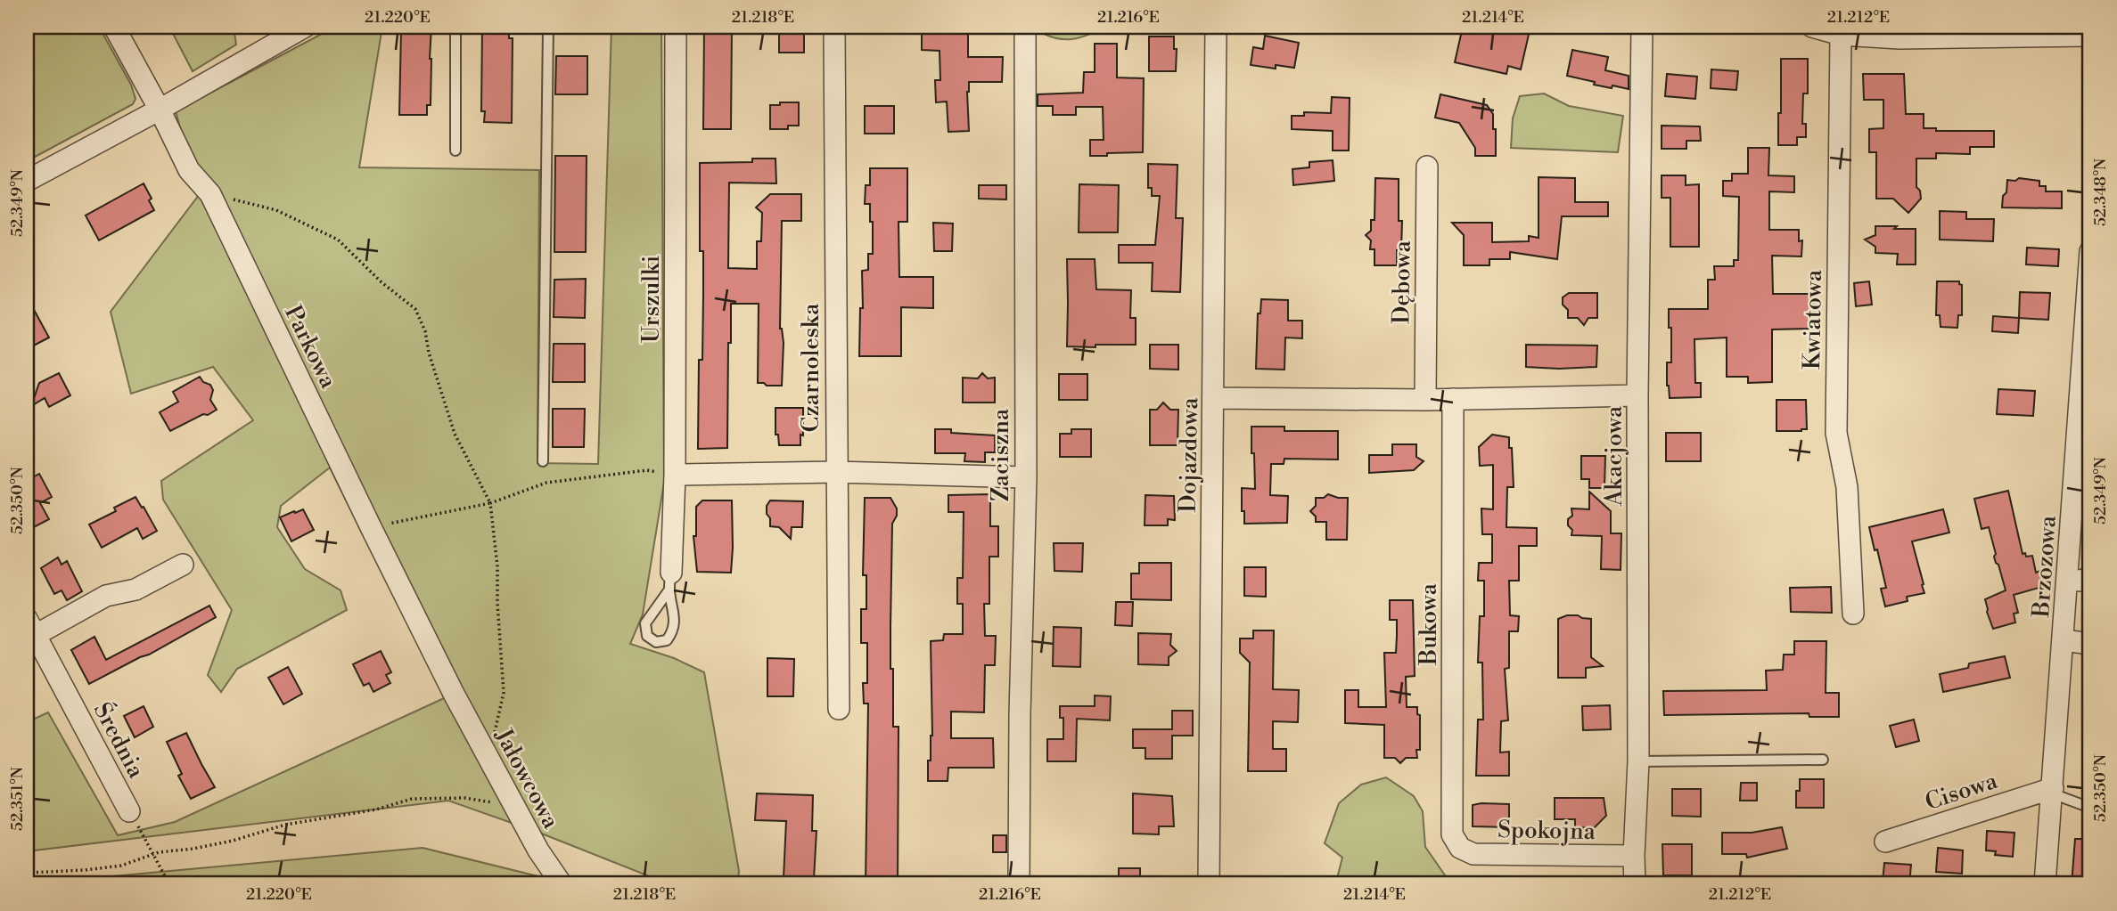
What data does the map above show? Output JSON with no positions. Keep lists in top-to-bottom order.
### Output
{
  "streets": {
    "street": [
      "Dębowa",
      "Urszulki",
      "Kwiatowa",
      "Parkowa",
      "Czarnoleska",
      "Zaciszna",
      "Dojazdowa",
      "Akacjowa",
      "Brzozowa",
      "Bukowa",
      "Średnia",
      "Jałowcowa",
      "Cisowa",
      "Spokojna"
    ]
  },
  "crossings": [
    ["Parkowa", "Jałowcowa"],
    ["Akacjowa", "Spokojna"],
    ["Brzozowa", "Cisowa"],
    ["Bukowa", "Spokojna"]
  ],
  "coordinates": [
    "21.220°E",
    "21.218°E",
    "21.216°E",
    "21.214°E",
    "21.212°E",
    "52.348°N",
    "52.349°N",
    "52.350°N",
    "52.351°N"
  ]
}
